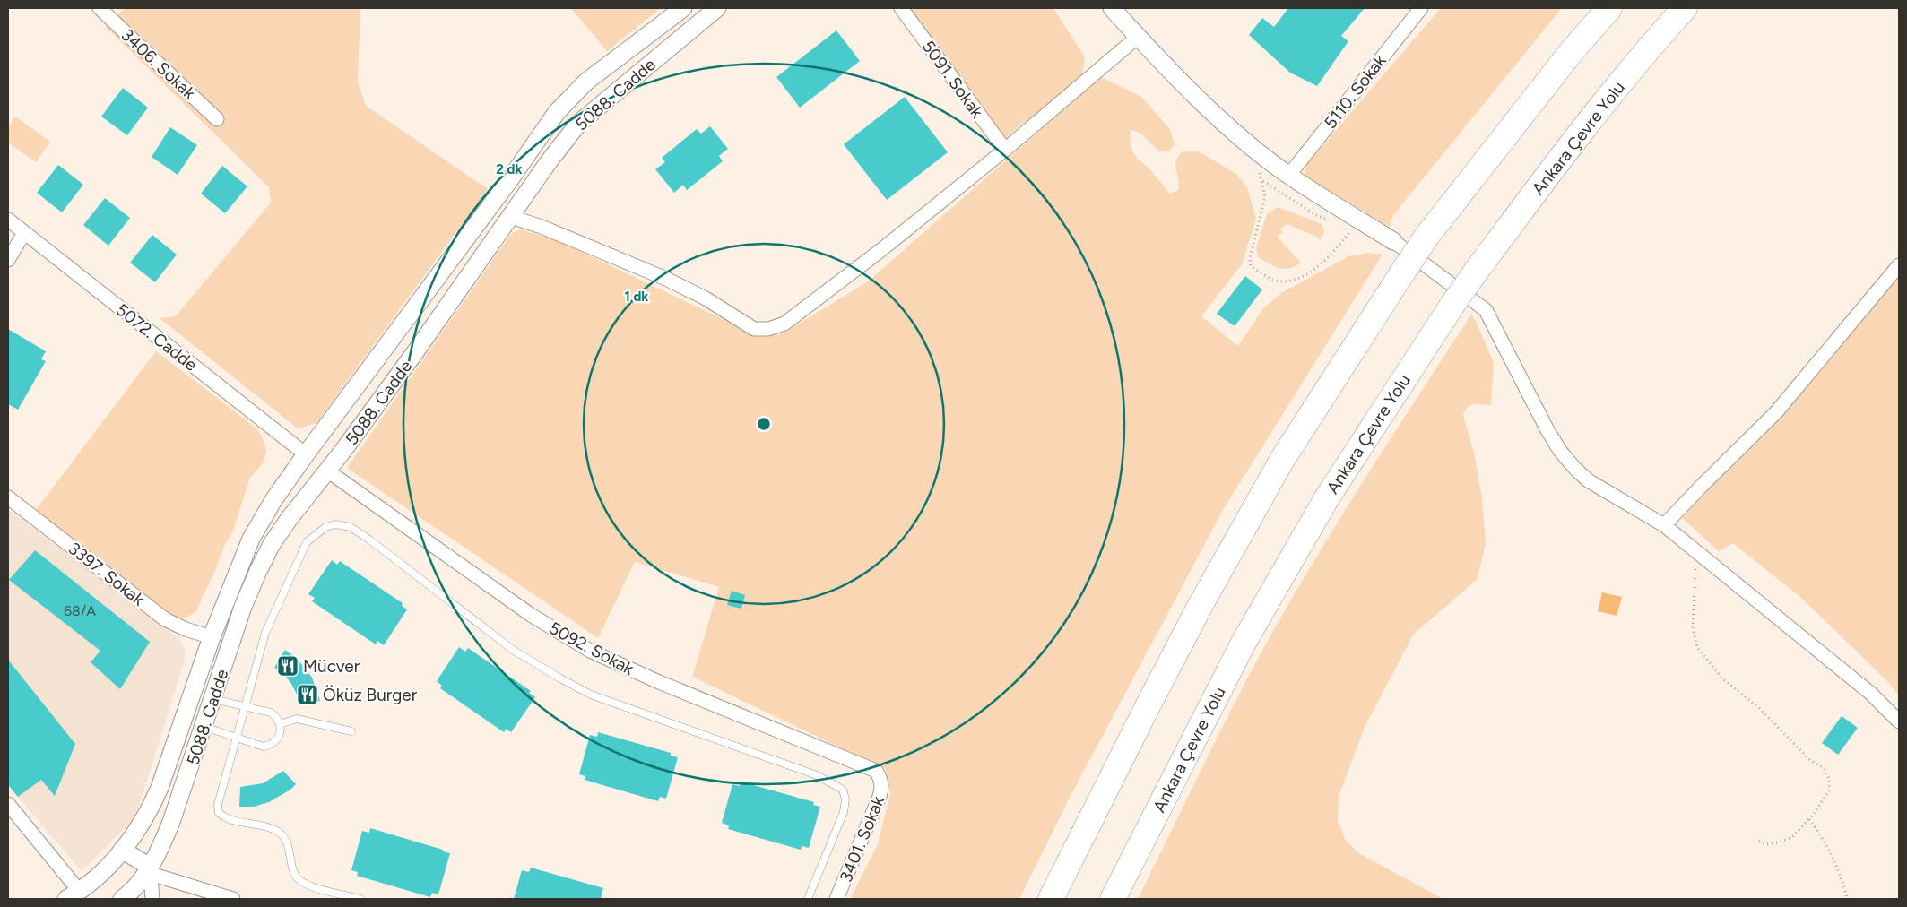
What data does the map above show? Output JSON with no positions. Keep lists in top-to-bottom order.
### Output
{
  "streets": {
    "highway": ["Ankara Çevre Yolu"],
    "street": [
      "3406. Sokak",
      "5091. Sokak",
      "5110. Sokak",
      "5088. Cadde",
      "5072. Cadde",
      "3397. Sokak",
      "5092. Sokak",
      "3401. Sokak"
    ]
  },
  "crossings": [
    ["5088. Cadde", "5072. Cadde"],
    ["5088. Cadde", "3397. Sokak"],
    ["5088. Cadde", "5092. Sokak"],
    ["5092. Sokak", "3401. Sokak"]
  ],
  "places": {
    "restaurant": ["Mücver", "Öküz Burger"]
  },
  "house_numbers": ["68/A"],
  "rings": ["2 dk", "1 dk"]
}
